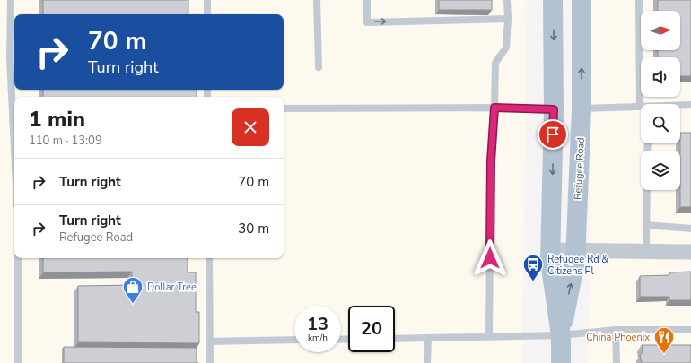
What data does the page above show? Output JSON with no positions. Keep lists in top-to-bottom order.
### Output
{
  "streets": {
    "main road": ["Refugee Road"]
  },
  "places": {
    "bus stop": ["Refugee Rd & Citizens Pl"],
    "shop": ["Dollar Tree"],
    "restaurant": ["China Phoenix"]
  },
  "north": "right",
  "page": {
    "turn": ["70 m", "Turn right"],
    "heading": ["1 min", "110 m · 13:09"],
    "list": [
      {
        "name": "Turn right",
        "value": "70 m"
      },
      {
        "name": "Turn right",
        "note": "Refugee Road",
        "value": "30 m"
      }
    ],
    "speed": "13 km/h",
    "limit": "20"
  }
}
